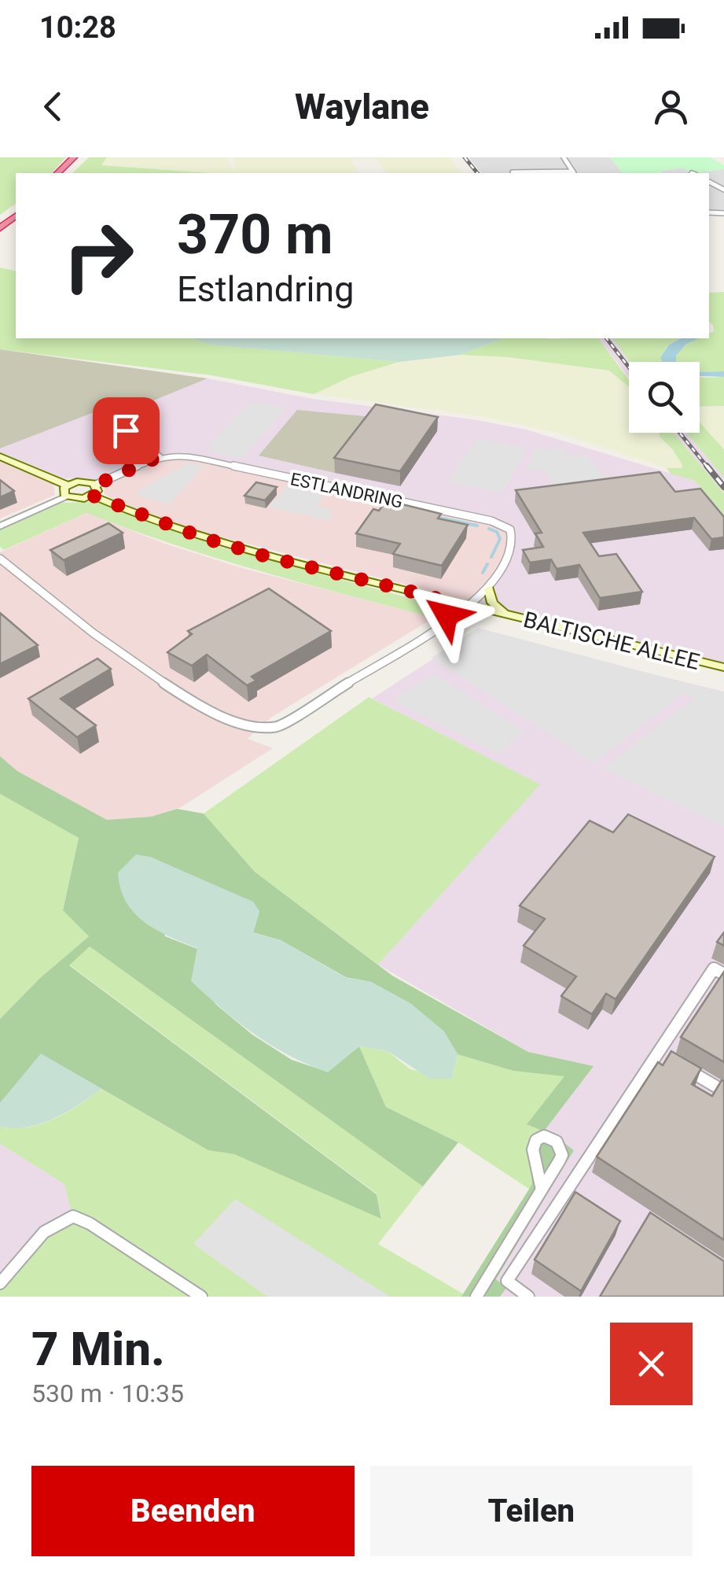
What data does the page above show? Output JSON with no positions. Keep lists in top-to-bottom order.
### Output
{
  "streets": {
    "main road": ["BALTISCHE ALLEE"],
    "street": ["ESTLANDRING"]
  },
  "crossings": [
    ["ESTLANDRING", "BALTISCHE ALLEE"]
  ],
  "page": {
    "status": "10:28",
    "header": "Waylane",
    "turn": ["370 m", "Estlandring"],
    "heading": ["7 Min.", "530 m · 10:35"],
    "buttons": ["Beenden", "Teilen"]
  }
}
